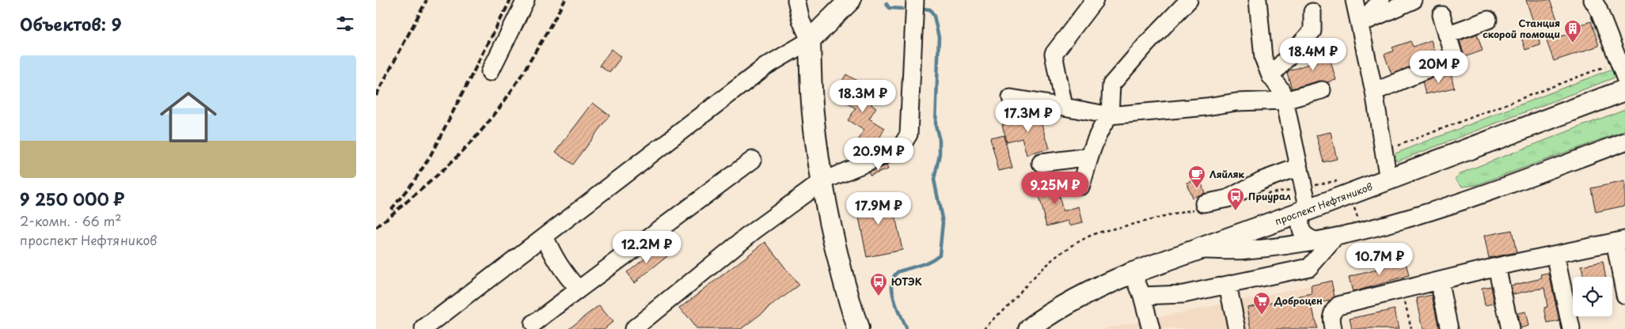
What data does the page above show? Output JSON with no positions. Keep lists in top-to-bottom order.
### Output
{
  "streets": {
    "main road": ["проспект Нефтяников"]
  },
  "places": {
    "building": ["Станция скорой помощи"],
    "cafe": ["Ляйляк"],
    "bus stop": ["Приурал", "ЮТЭК"],
    "supermarket": ["Доброцен"]
  },
  "page": {
    "heading": "Объектов: 9",
    "price": [
      "18.4M ₽",
      "20M ₽",
      "18.3M ₽",
      "17.3M ₽",
      "20.9M ₽",
      "9.25M ₽",
      "17.9M ₽",
      "12.2M ₽",
      "10.7M ₽"
    ],
    "list": [
      {
        "name": "9 250 000 ₽",
        "note": "2-комн. · 66 m² · проспект Нефтяников"
      }
    ]
  }
}
